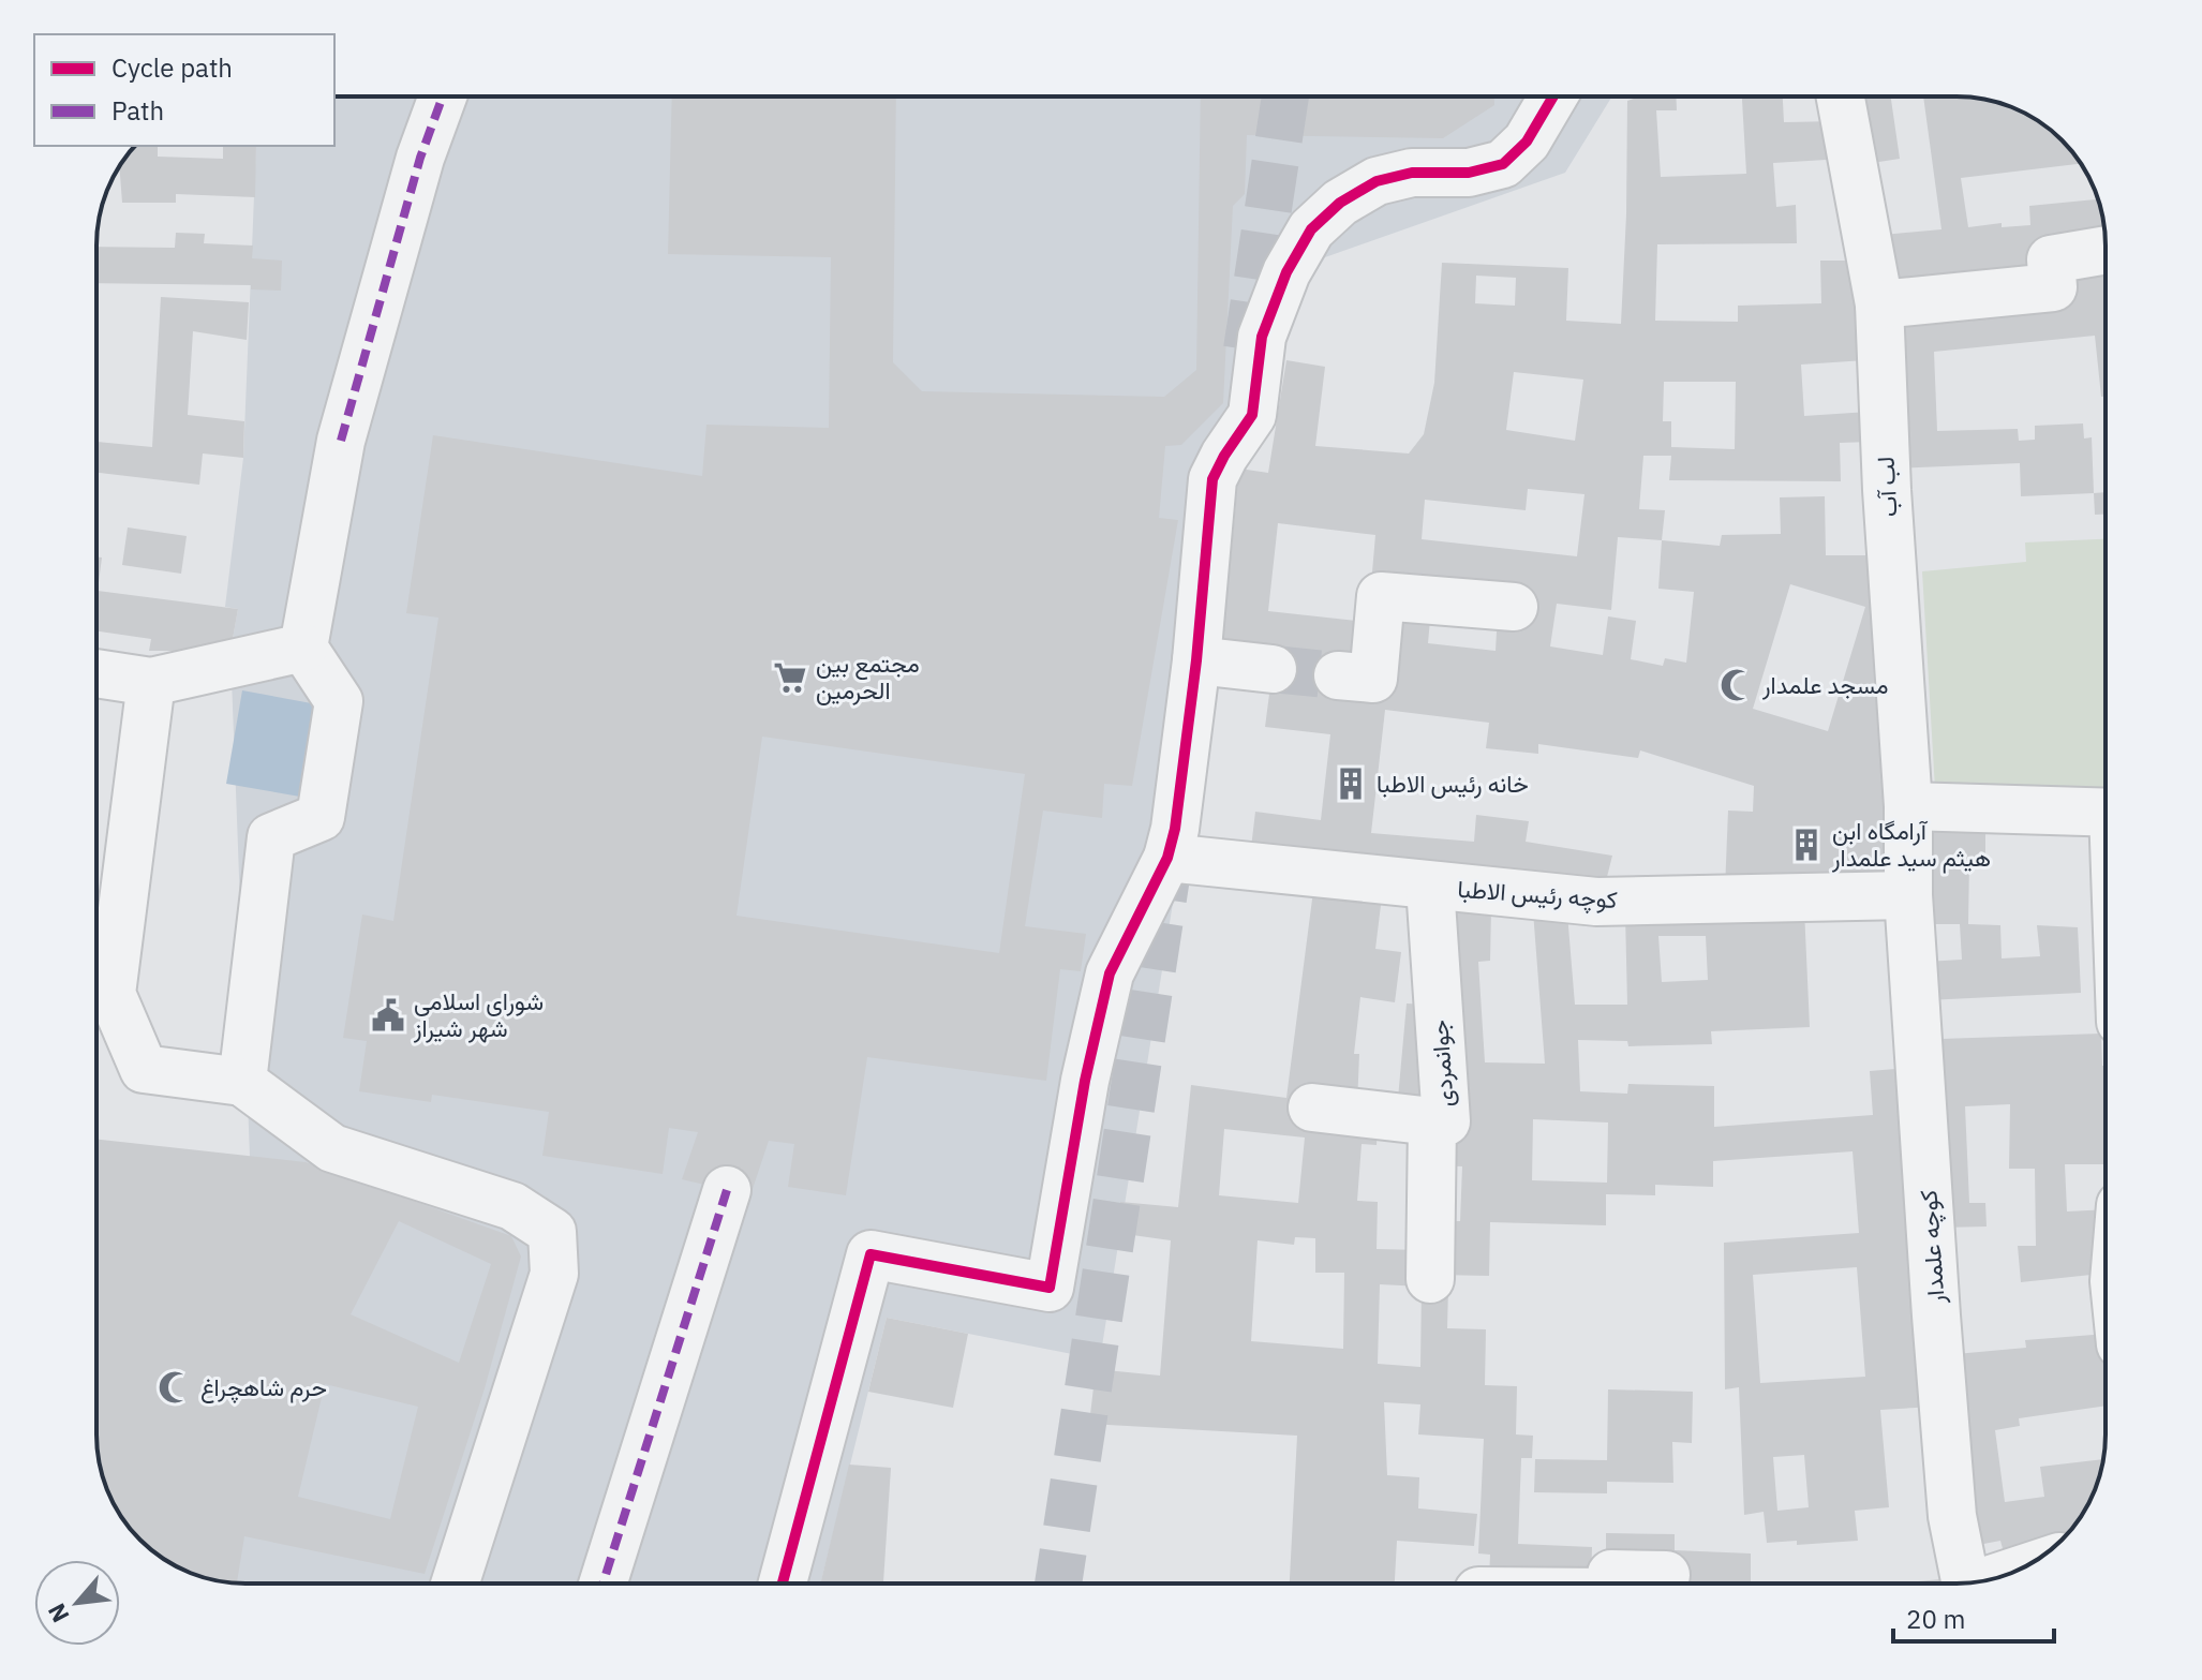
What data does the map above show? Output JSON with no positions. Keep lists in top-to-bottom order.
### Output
{
  "streets": {
    "street": [
      "لب آب",
      "کوچه رئیس الاطبا",
      "جوانمردی",
      "کوچه علمدار"
    ]
  },
  "crossings": [
    ["لب آب", "کوچه رئیس الاطبا"],
    ["لب آب", "کوچه علمدار"],
    ["کوچه رئیس الاطبا", "جوانمردی"],
    ["کوچه رئیس الاطبا", "کوچه علمدار"]
  ],
  "places": {
    "supermarket": ["مجتمع بین الحرمین"],
    "mosque": ["مسجد علمدار", "حرم شاهچراغ"],
    "building": ["خانه رئیس الاطبا", "آرامگاه ابن هیثم سید علمدار"],
    "public building": ["شورای اسلامی شهر شیراز"]
  },
  "legend": ["Cycle path", "Path"],
  "scale_bar": "20 m",
  "north": "bottom left"
}
